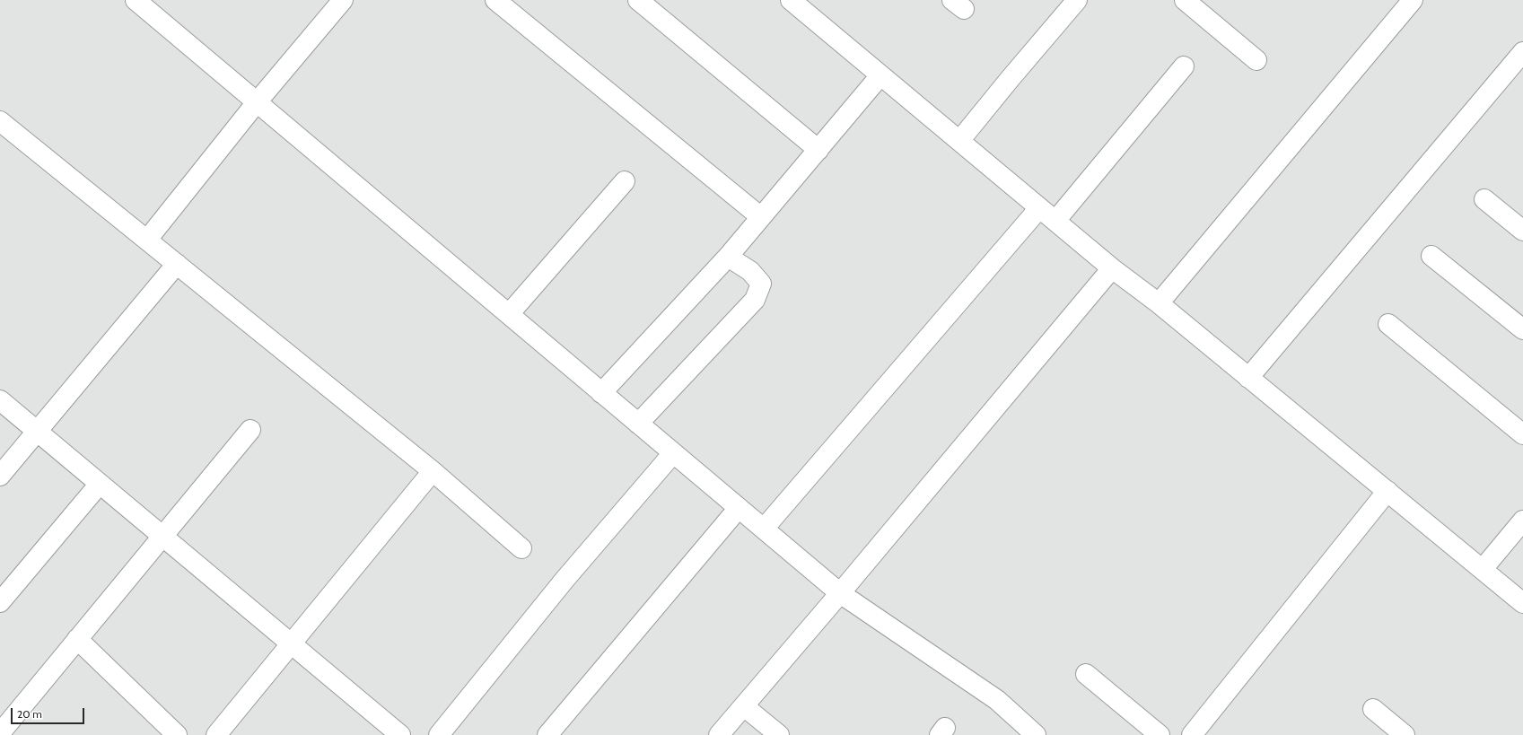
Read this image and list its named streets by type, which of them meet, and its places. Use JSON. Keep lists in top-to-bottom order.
{
  "scale_bar": "20 m"
}
